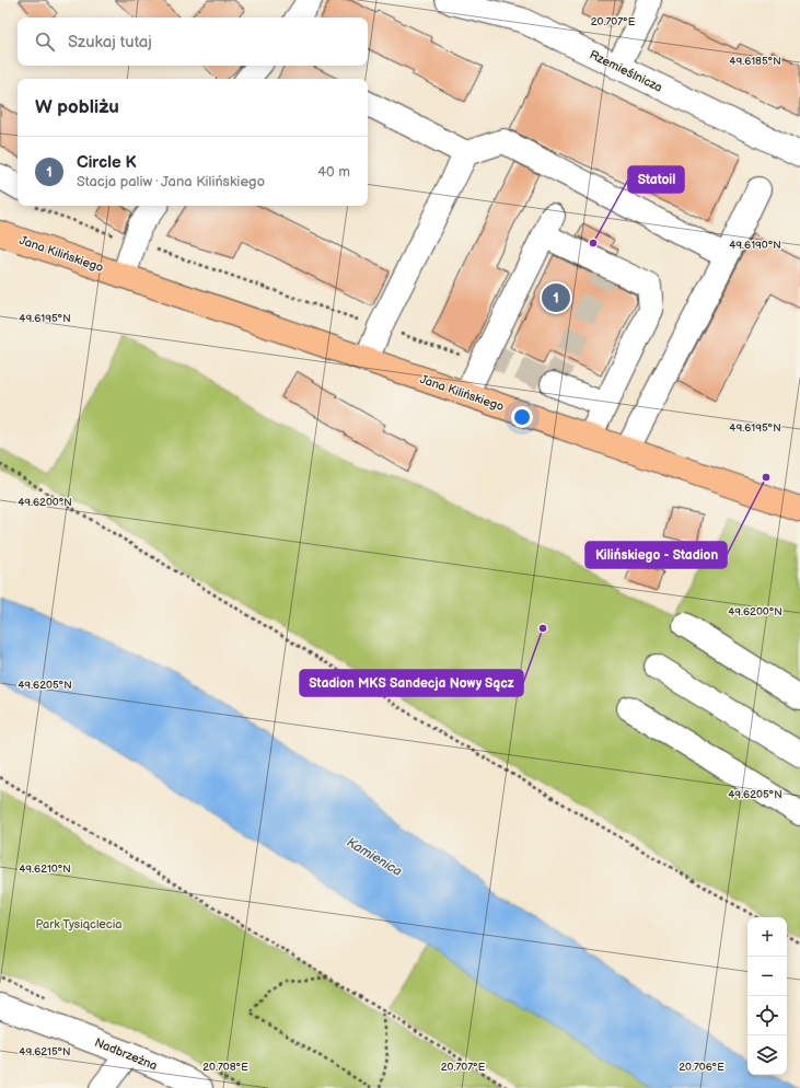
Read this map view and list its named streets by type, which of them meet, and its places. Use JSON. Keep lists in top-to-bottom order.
{
  "streets": {
    "main road": ["Jana Kilińskiego"],
    "street": ["Rzemieślnicza", "Nadbrzeżna"]
  },
  "water": ["Kamienica"],
  "parks": ["Park Tysiąclecia"],
  "places": ["Statoil", "Kilińskiego - Stadion", "Stadion MKS Sandecja Nowy Sącz"],
  "page": {
    "search": "Szukaj tutaj",
    "heading": "W pobliżu",
    "list": [
      {
        "mark": "1",
        "name": "Circle K",
        "note": "Stacja paliw · Jana Kilińskiego",
        "value": "40 m"
      }
    ],
    "pins": "1",
    "map_buttons": ["+", "−"]
  },
  "coordinates": [
    "20.707°E",
    "49.6185°N",
    "49.6190°N",
    "49.6195°N",
    "49.6200°N",
    "49.6205°N",
    "49.6210°N",
    "49.6215°N",
    "20.708°E",
    "20.706°E"
  ]
}
